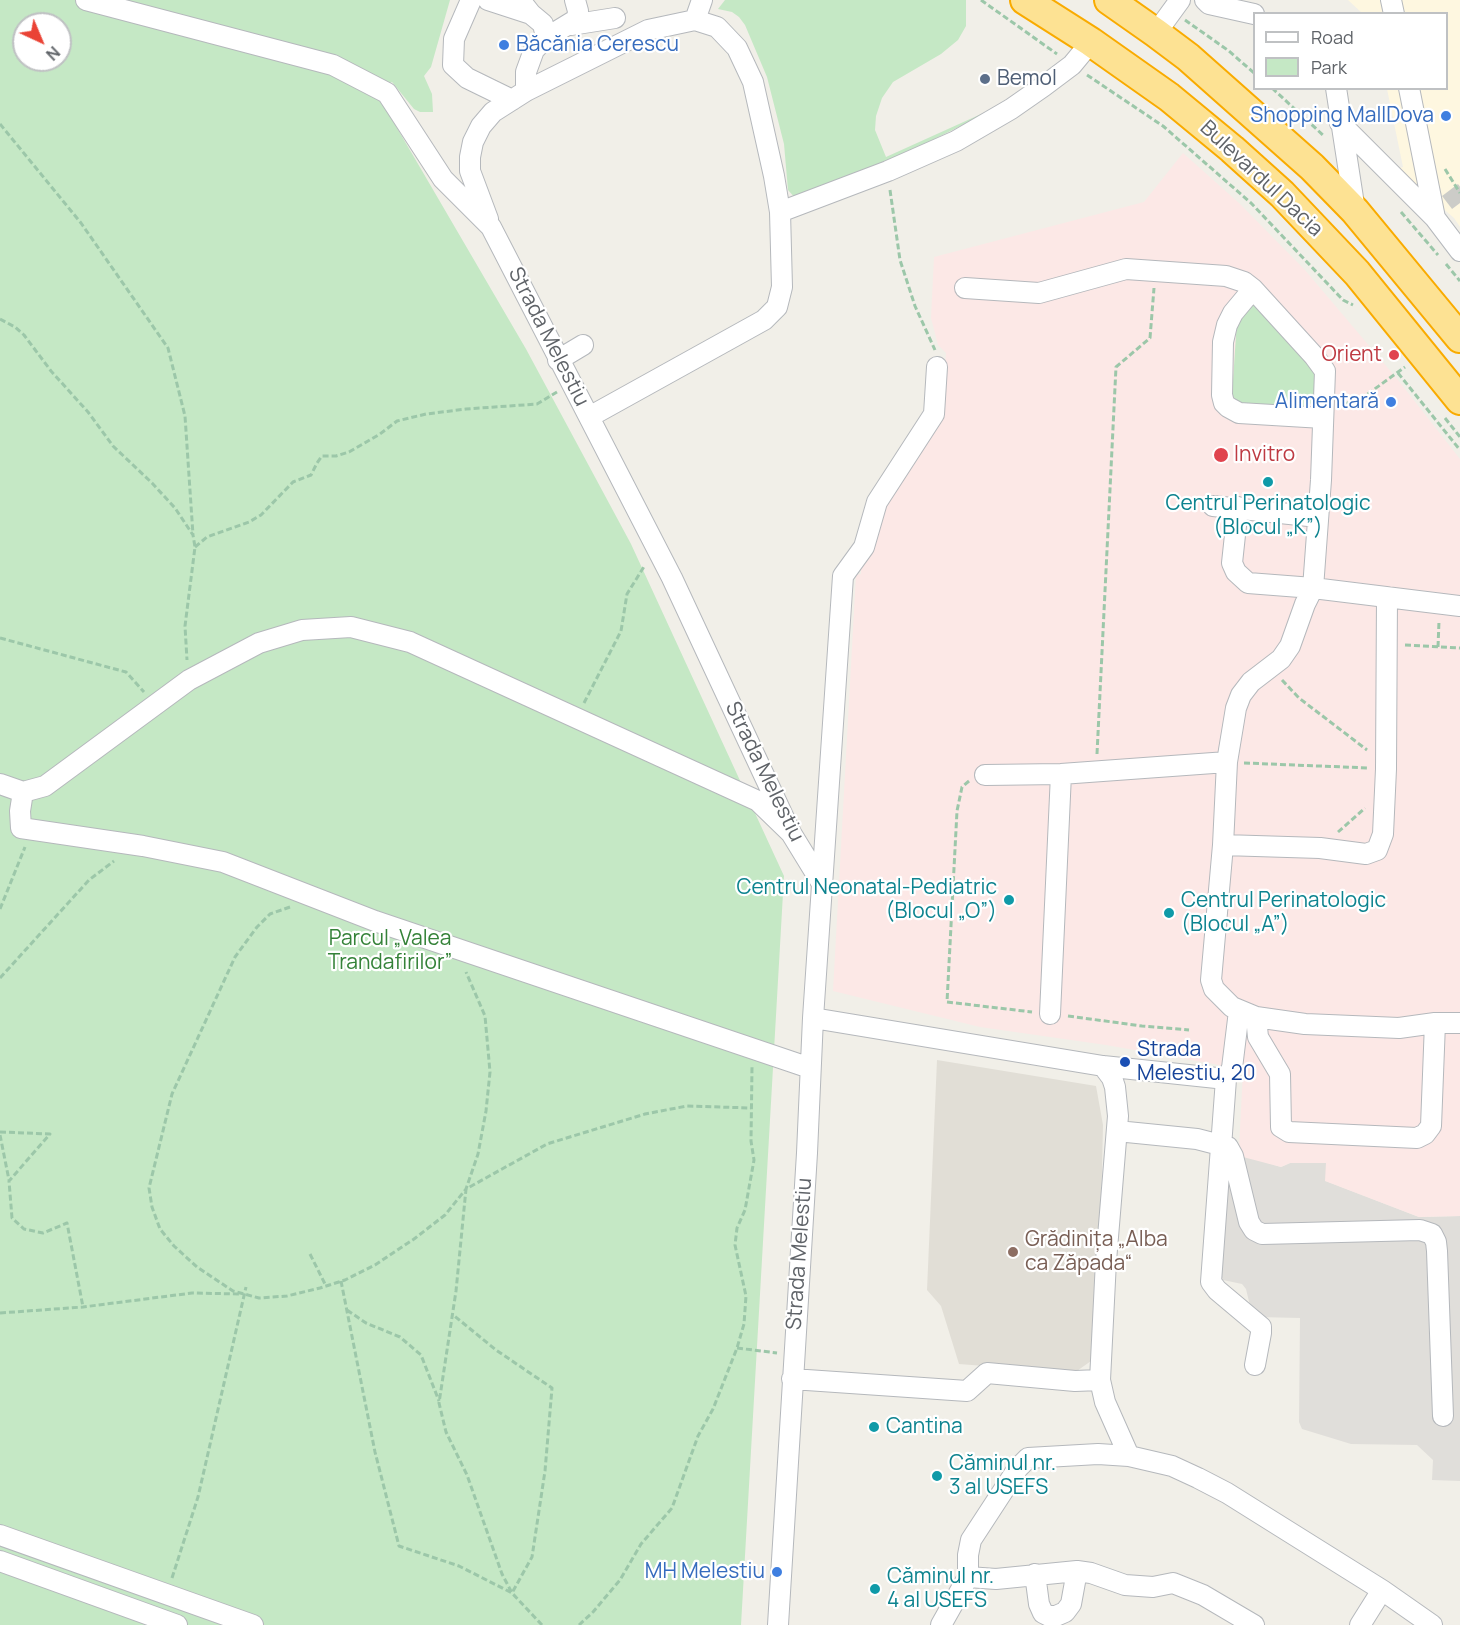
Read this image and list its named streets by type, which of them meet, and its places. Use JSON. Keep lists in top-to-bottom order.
{
  "streets": {
    "highway": ["Bulevardul Dacia"],
    "street": ["Strada Melestiu"]
  },
  "parks": ["Parcul „Valea Trandafirilor”"],
  "places": [
    "Băcănia Cerescu",
    "Bemol",
    "Shopping MallDova",
    "Orient",
    "Alimentară",
    "Invitro",
    "Centrul Perinatologic (Blocul „K”)",
    "Centrul Neonatal-Pediatric (Blocul „O”)",
    "Centrul Perinatologic (Blocul „A”)",
    "Strada Melestiu, 20",
    "Grădinița „Alba ca Zăpada“",
    "Cantina",
    "Căminul nr. 3 al USEFS",
    "MH Melestiu",
    "Căminul nr. 4 al USEFS"
  ],
  "legend": ["Road", "Park"],
  "north": "bottom right"
}
